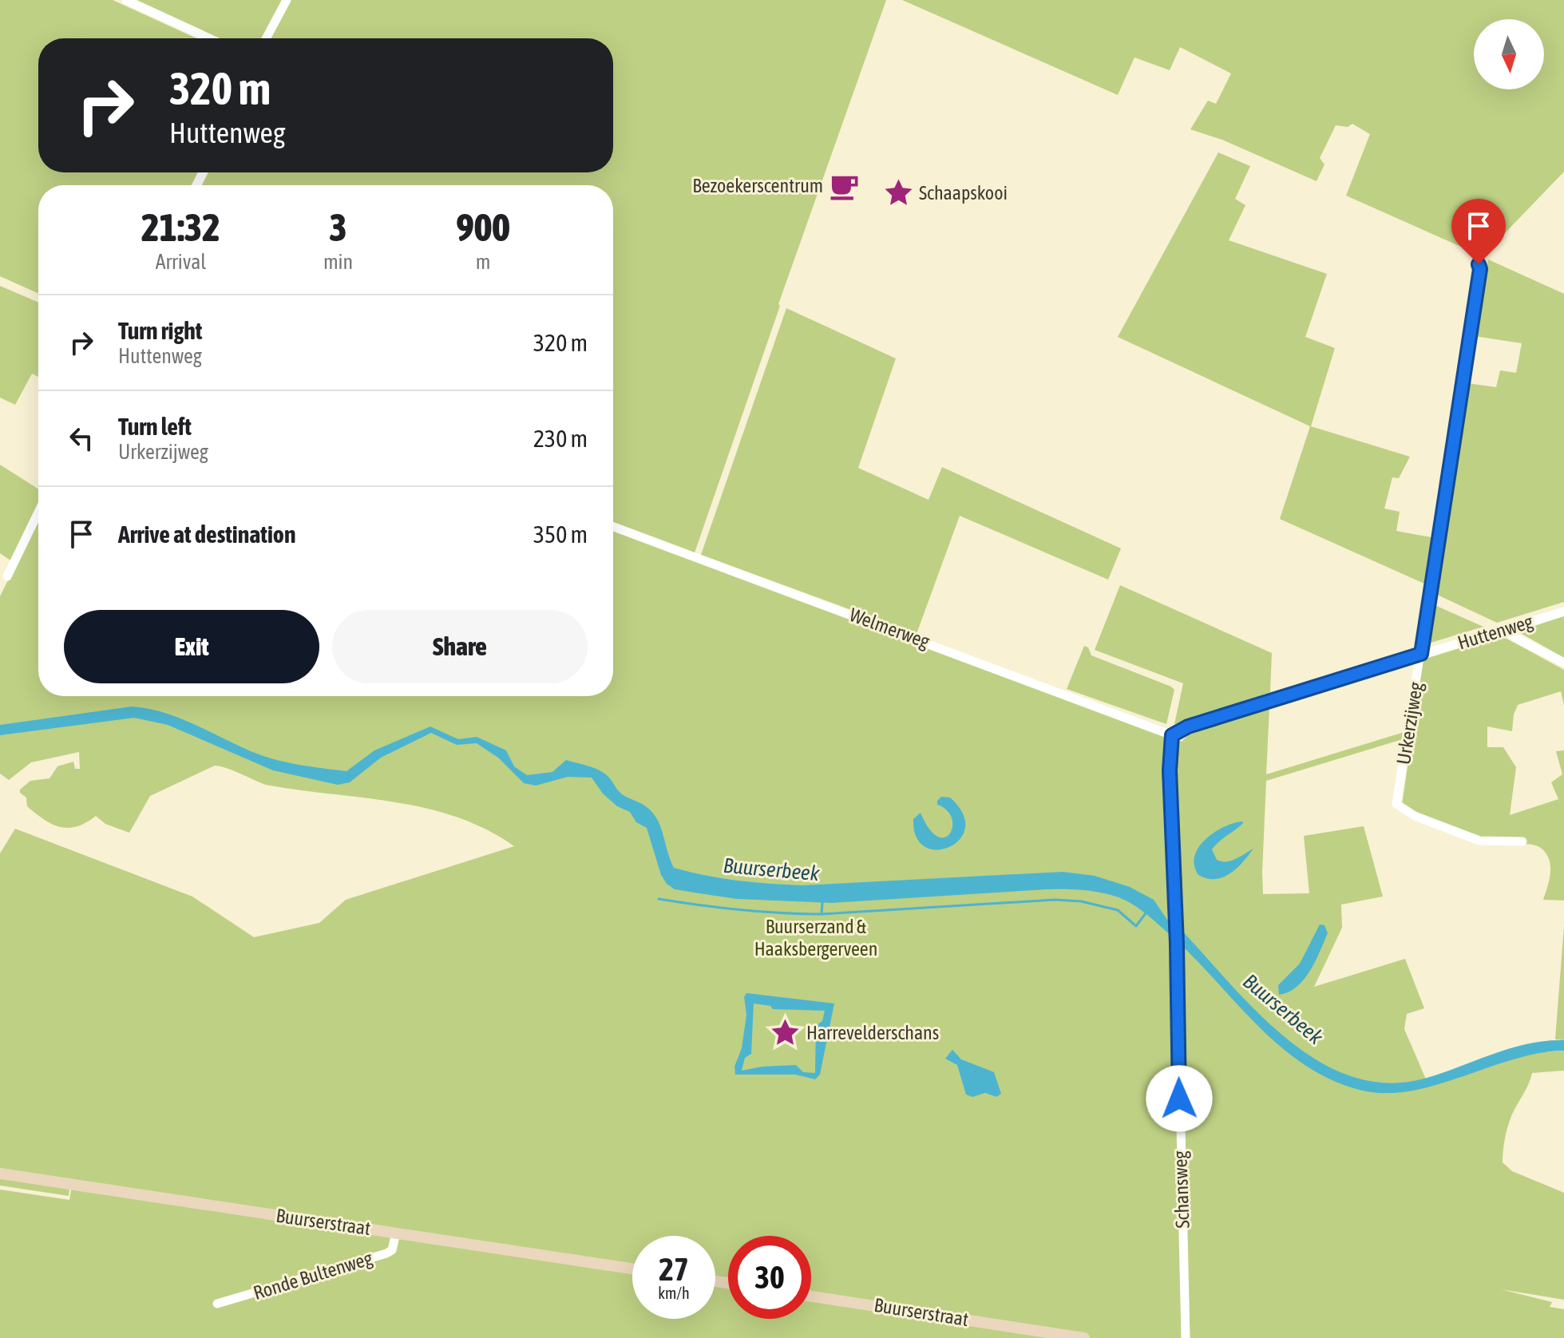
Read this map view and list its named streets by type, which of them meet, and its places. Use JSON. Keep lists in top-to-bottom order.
{
  "streets": {
    "main road": ["Buurserstraat"],
    "street": [
      "Welmerweg",
      "Huttenweg",
      "Urkerzijweg",
      "Schansweg",
      "Ronde Bultenweg"
    ]
  },
  "crossings": [
    ["Welmerweg", "Huttenweg"],
    ["Welmerweg", "Schansweg"],
    ["Huttenweg", "Urkerzijweg"],
    ["Huttenweg", "Schansweg"],
    ["Buurserstraat", "Ronde Bultenweg"]
  ],
  "water": ["Buurserbeek"],
  "parks": ["Buurserzand & Haaksbergerveen"],
  "places": {
    "cafe": ["Bezoekerscentrum"],
    "place": ["Schaapskooi", "Harrevelderschans"]
  },
  "north": "bottom",
  "page": {
    "turn": ["320 m", "Huttenweg"],
    "eta": [
      "21:32",
      "Arrival",
      "3",
      "min",
      "900",
      "m"
    ],
    "list": [
      {
        "name": "Turn right",
        "note": "Huttenweg",
        "value": "320 m"
      },
      {
        "name": "Turn left",
        "note": "Urkerzijweg",
        "value": "230 m"
      },
      {
        "name": "Arrive at destination",
        "value": "350 m"
      }
    ],
    "buttons": ["Exit", "Share"],
    "speed": "27 km/h",
    "limit": "30"
  }
}
